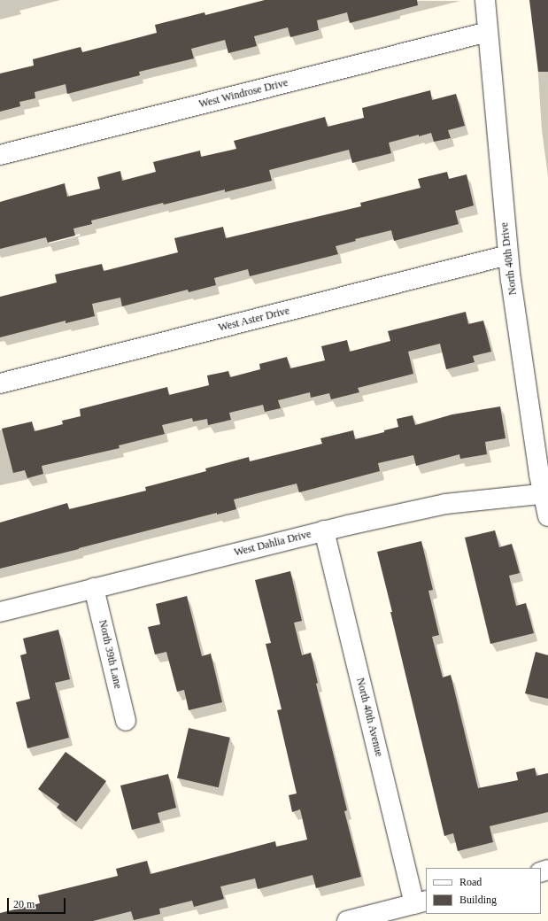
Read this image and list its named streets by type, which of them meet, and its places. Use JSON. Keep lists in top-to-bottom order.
{
  "streets": {
    "street": [
      "West Windrose Drive",
      "North 40th Drive",
      "West Aster Drive",
      "West Dahlia Drive",
      "North 39th Lane",
      "North 40th Avenue"
    ]
  },
  "crossings": [
    ["West Windrose Drive", "North 40th Drive"],
    ["North 40th Drive", "West Aster Drive"],
    ["North 40th Drive", "West Dahlia Drive"],
    ["West Dahlia Drive", "North 39th Lane"],
    ["West Dahlia Drive", "North 40th Avenue"]
  ],
  "legend": ["Road", "Building"],
  "scale_bar": "20 m"
}
